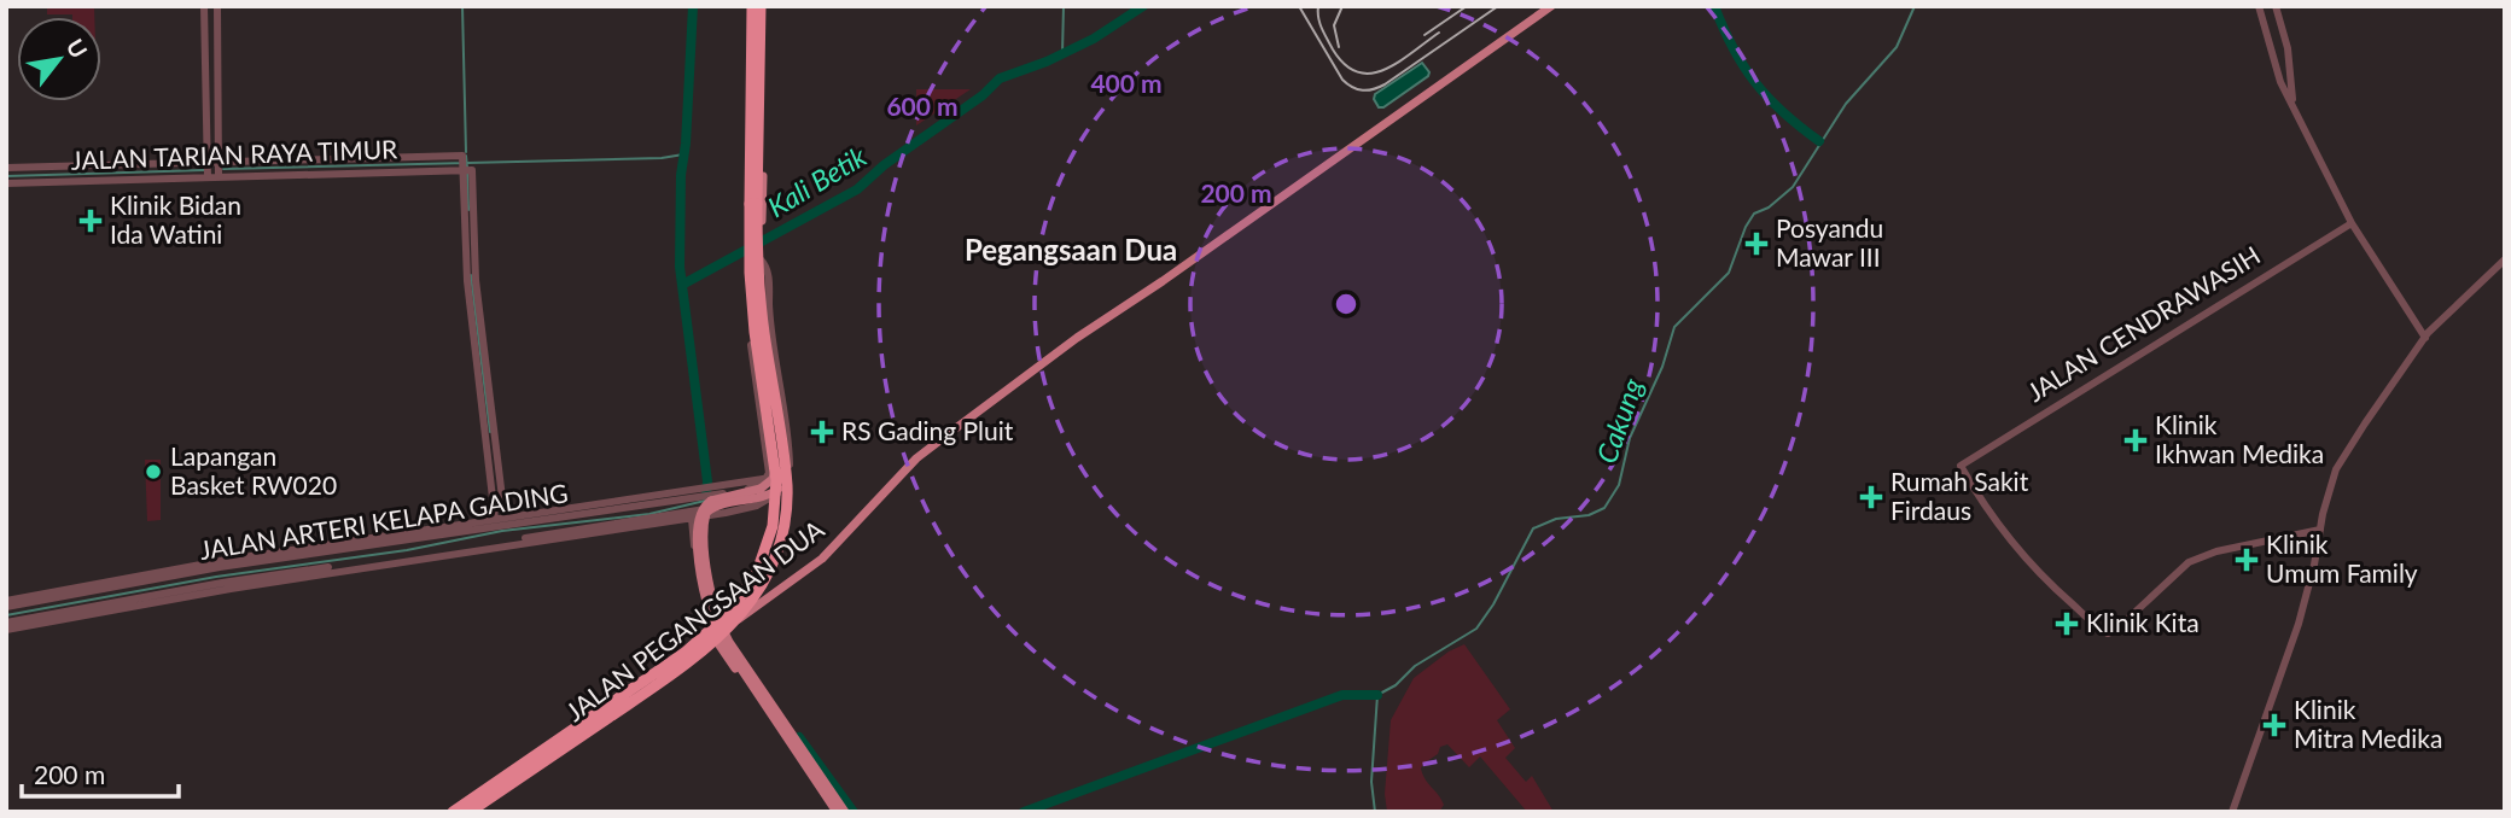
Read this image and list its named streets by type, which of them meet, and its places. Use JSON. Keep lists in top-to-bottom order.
{
  "streets": {
    "main road": ["JALAN PEGANGSAAN DUA"],
    "street": ["JALAN TARIAN RAYA TIMUR", "JALAN CENDRAWASIH", "JALAN ARTERI KELAPA GADING"]
  },
  "districts": ["Pegangsaan Dua"],
  "water": ["Kali Betik", "Cakung"],
  "places": {
    "health": [
      "Klinik Bidan Ida Watini",
      "Posyandu Mawar III",
      "RS Gading Pluit",
      "Klinik Ikhwan Medika",
      "Rumah Sakit Firdaus",
      "Klinik Umum Family",
      "Klinik Kita",
      "Klinik Mitra Medika"
    ],
    "other": ["Lapangan Basket RW020"]
  },
  "scale_bar": "200 m",
  "north": "top right",
  "rings": ["400 m", "600 m", "200 m"]
}
